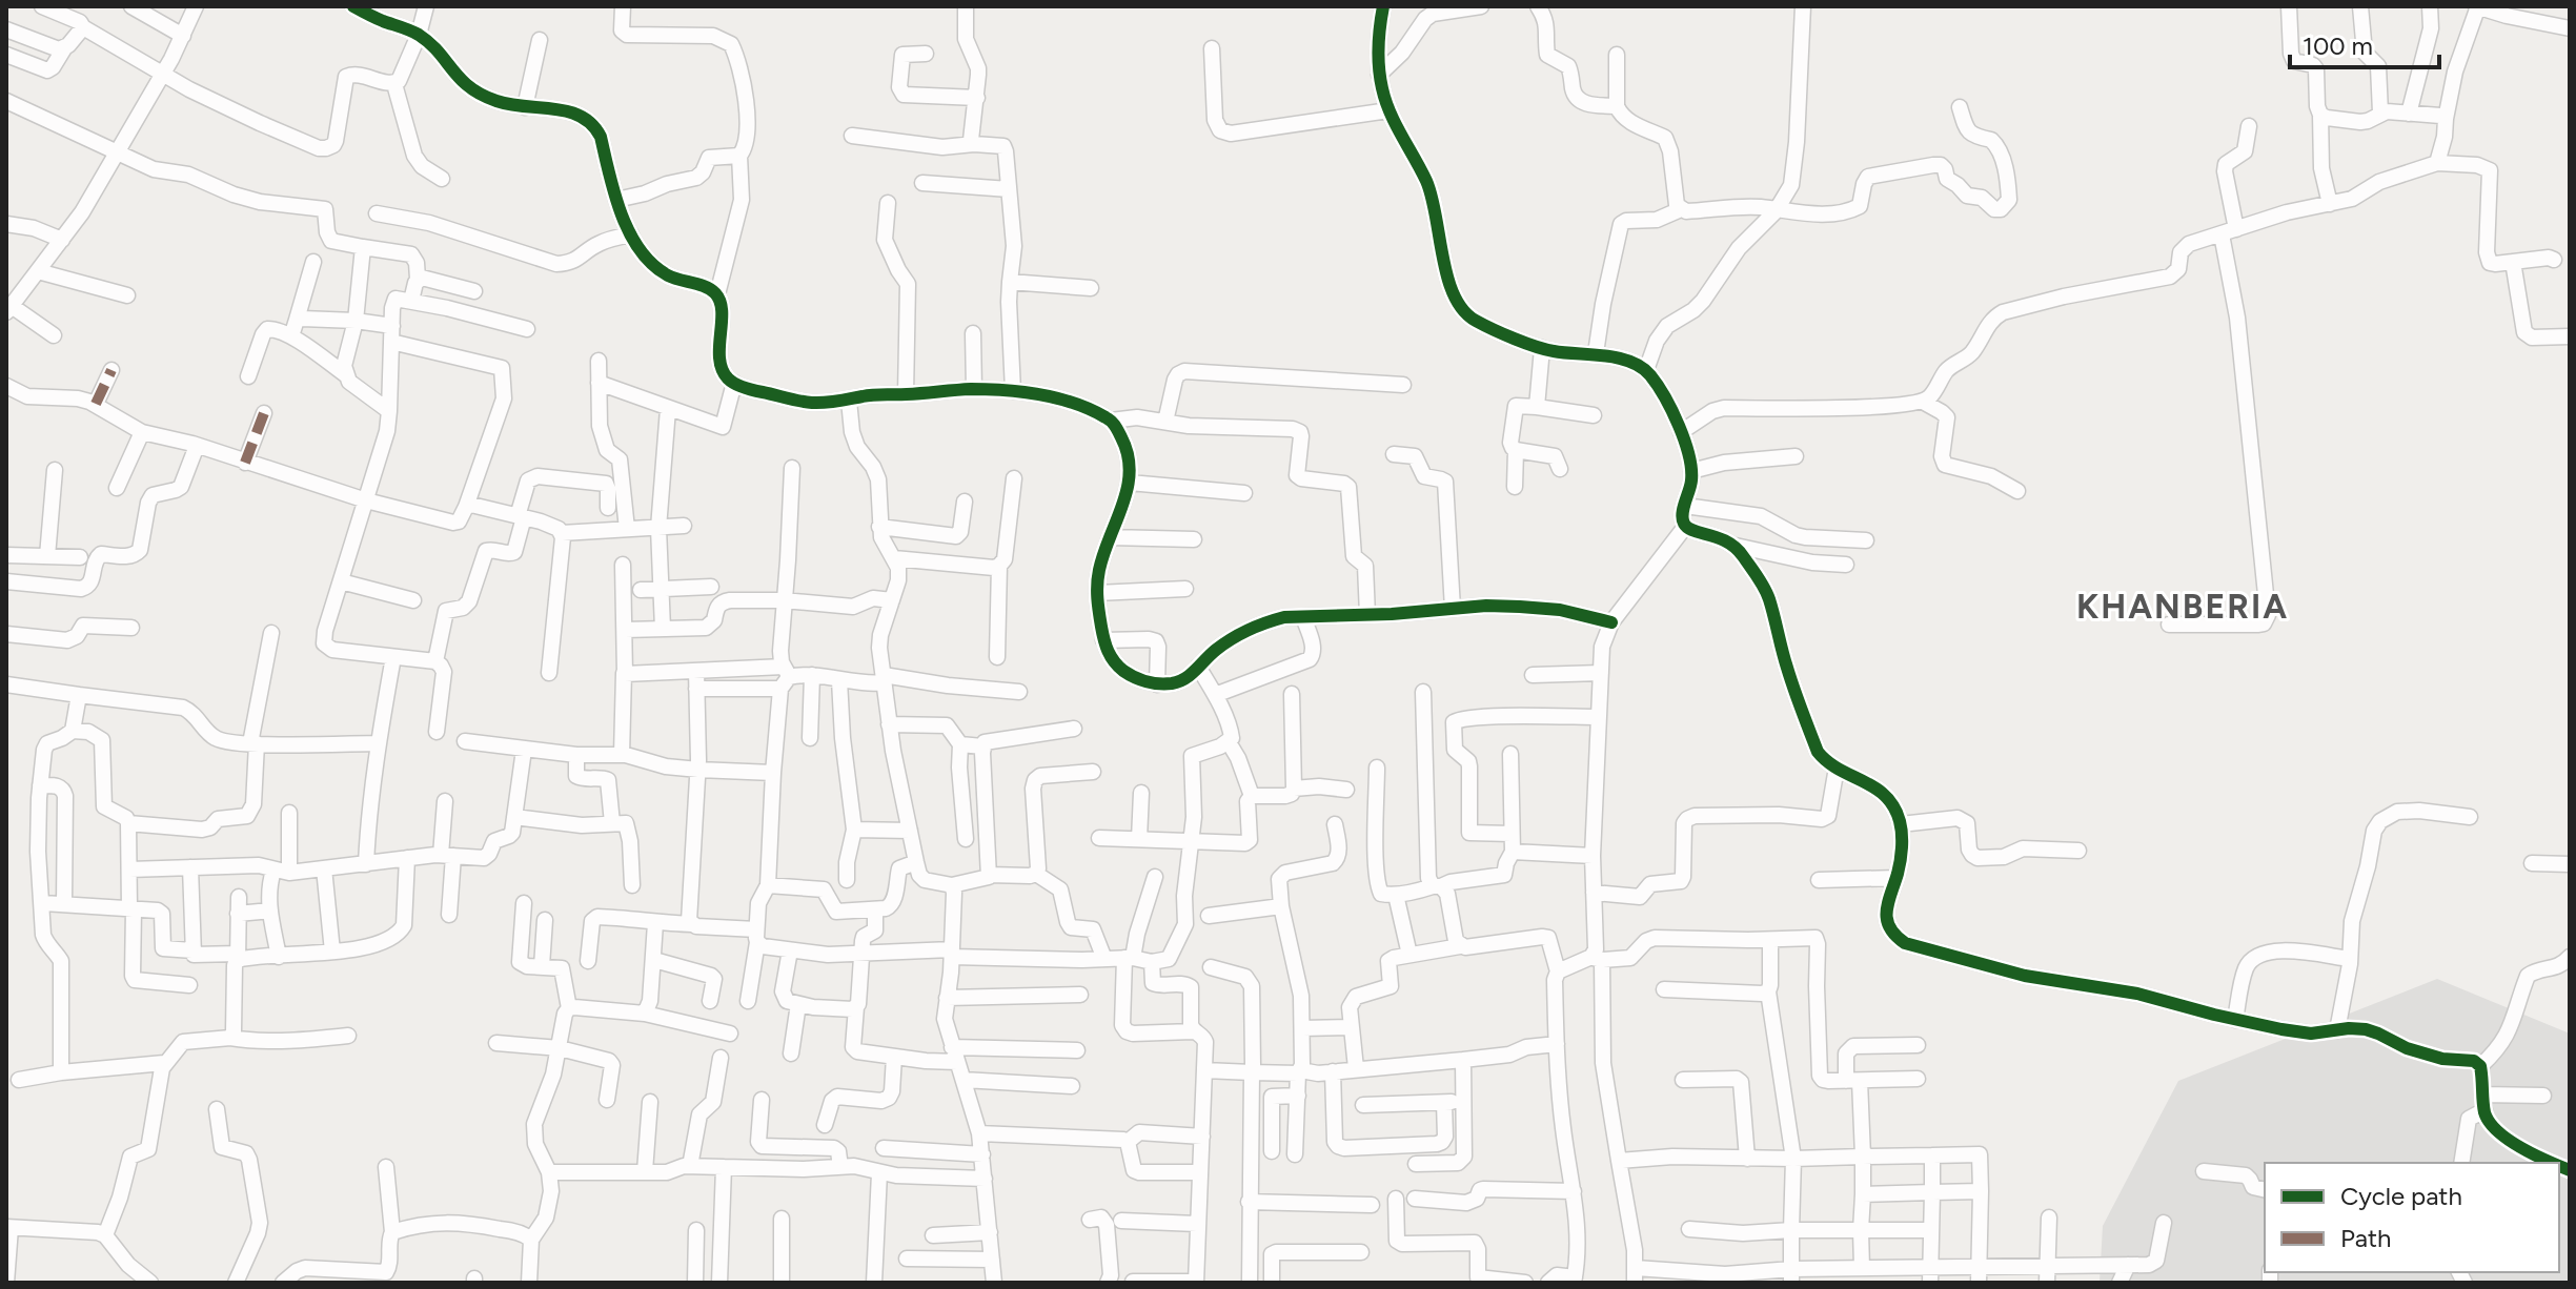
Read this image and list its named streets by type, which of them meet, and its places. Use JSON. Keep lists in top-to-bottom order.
{
  "districts": ["KHANBERIA"],
  "legend": ["Cycle path", "Path"],
  "scale_bar": "100 m"
}
